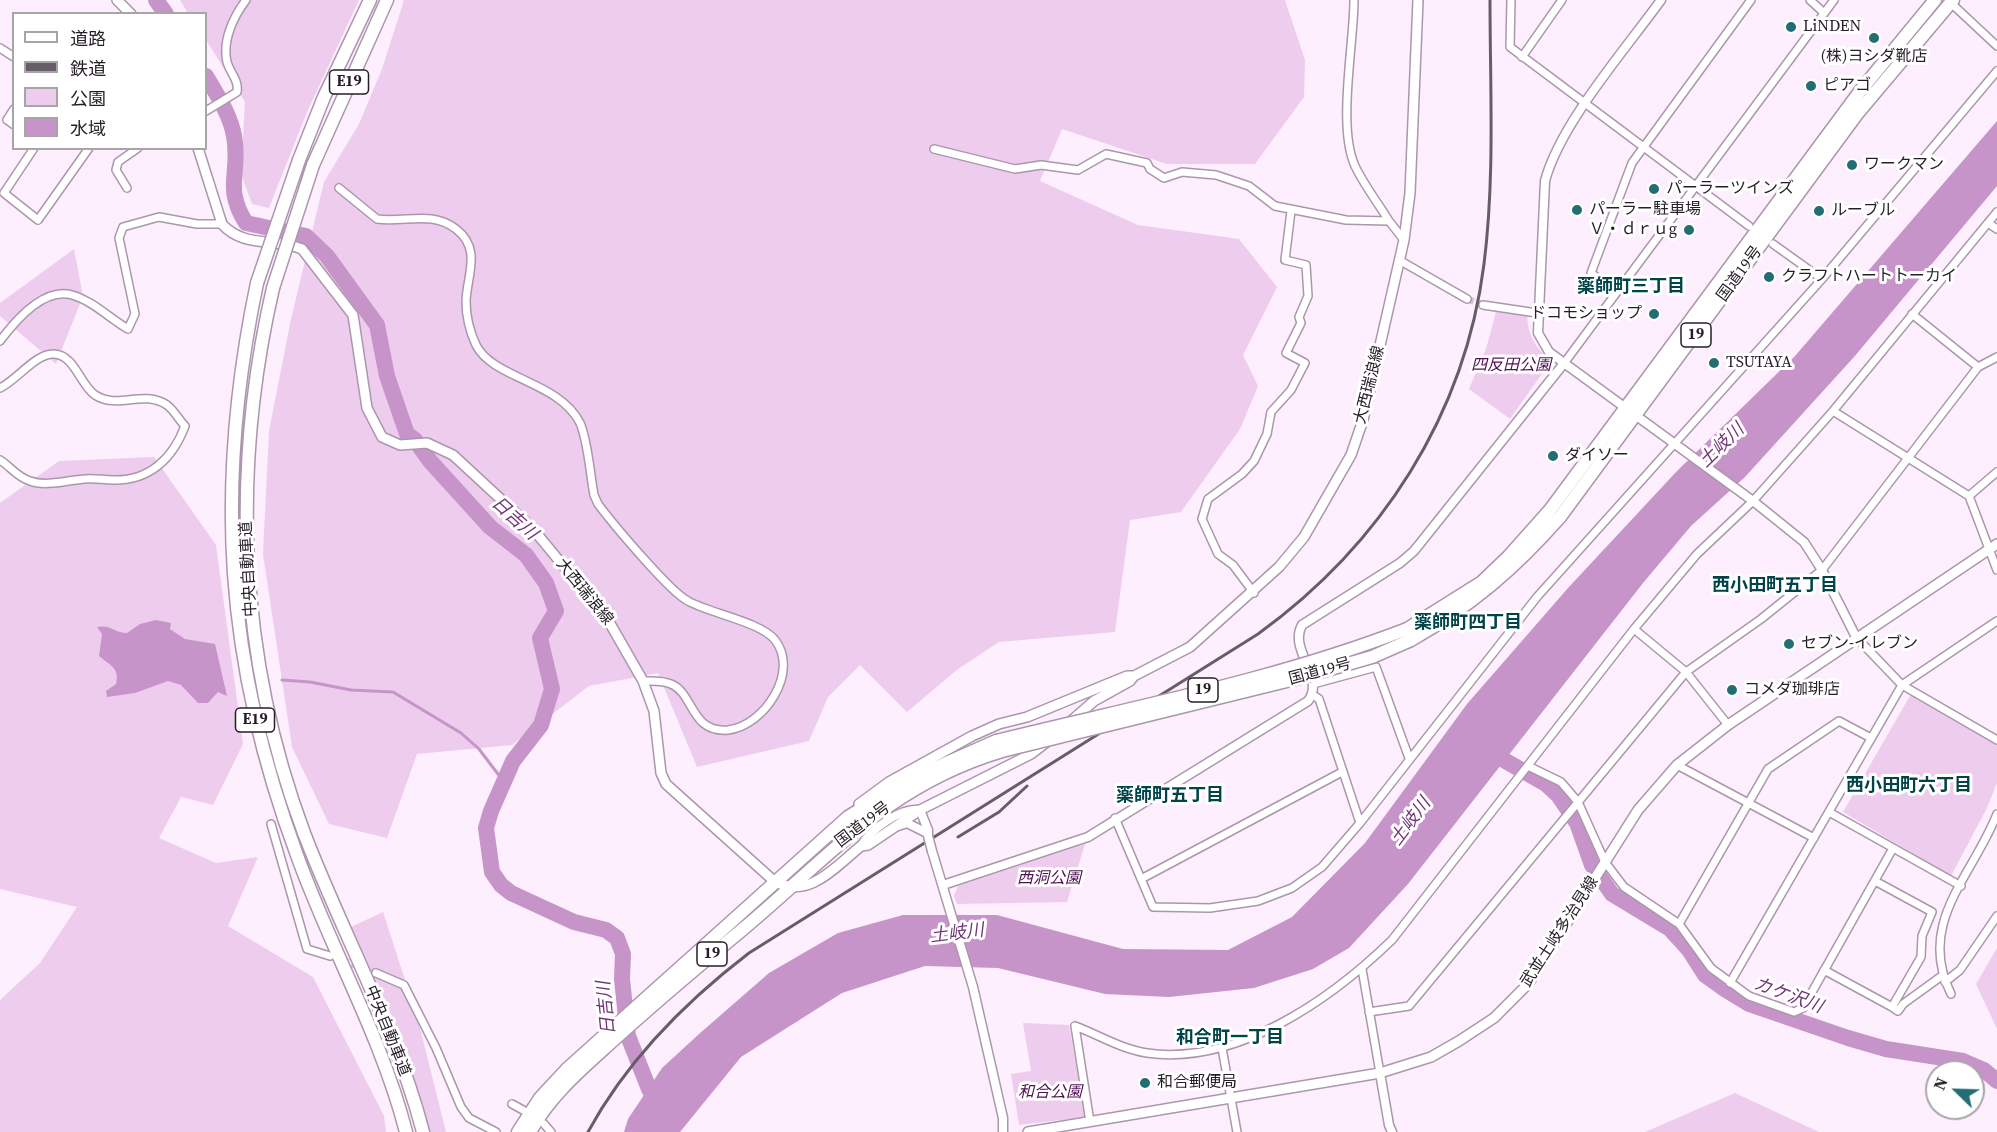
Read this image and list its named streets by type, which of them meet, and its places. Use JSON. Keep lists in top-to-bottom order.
{
  "streets": {
    "highway": [
      "E19",
      "国道19号",
      "19",
      "中央自動車道"
    ],
    "main road": ["大西瑞浪線", "武並土岐多治見線"]
  },
  "crossings": [
    ["国道19号", "大西瑞浪線"]
  ],
  "districts": [
    "薬師町三丁目",
    "西小田町五丁目",
    "薬師町四丁目",
    "西小田町六丁目",
    "薬師町五丁目",
    "和合町一丁目"
  ],
  "water": ["土岐川", "日吉川", "カケ沢川"],
  "parks": ["四反田公園", "西洞公園", "和合公園"],
  "places": [
    "LiNDEN",
    "(株)ヨシダ靴店",
    "ピアゴ",
    "ワークマン",
    "パーラーツインズ",
    "パーラー駐車場",
    "ルーブル",
    "Ｖ・ｄｒｕg",
    "クラフトハートトーカイ",
    "ドコモショップ",
    "TSUTAYA",
    "ダイソー",
    "セブン-イレブン",
    "コメダ珈琲店",
    "和合郵便局"
  ],
  "legend": [
    "道路",
    "鉄道",
    "公園",
    "水域"
  ],
  "north": "top left"
}
